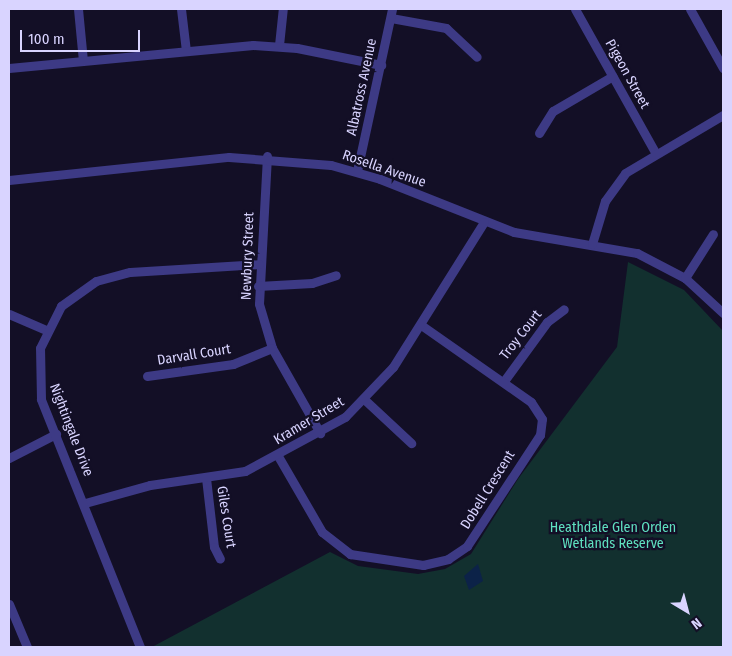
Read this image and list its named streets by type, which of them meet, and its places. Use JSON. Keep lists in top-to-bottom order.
{
  "streets": {
    "street": [
      "Pigeon Street",
      "Albatross Avenue",
      "Rosella Avenue",
      "Newbury Street",
      "Troy Court",
      "Darvall Court",
      "Kramer Street",
      "Nightingale Drive",
      "Dobell Crescent",
      "Giles Court"
    ]
  },
  "crossings": [
    ["Albatross Avenue", "Rosella Avenue"],
    ["Rosella Avenue", "Newbury Street"],
    ["Rosella Avenue", "Kramer Street"],
    ["Newbury Street", "Darvall Court"],
    ["Newbury Street", "Kramer Street"],
    ["Newbury Street", "Nightingale Drive"],
    ["Troy Court", "Dobell Crescent"],
    ["Kramer Street", "Nightingale Drive"],
    ["Kramer Street", "Dobell Crescent"],
    ["Kramer Street", "Giles Court"]
  ],
  "parks": ["Heathdale Glen Orden Wetlands Reserve"],
  "scale_bar": "100 m",
  "north": "bottom right"
}
